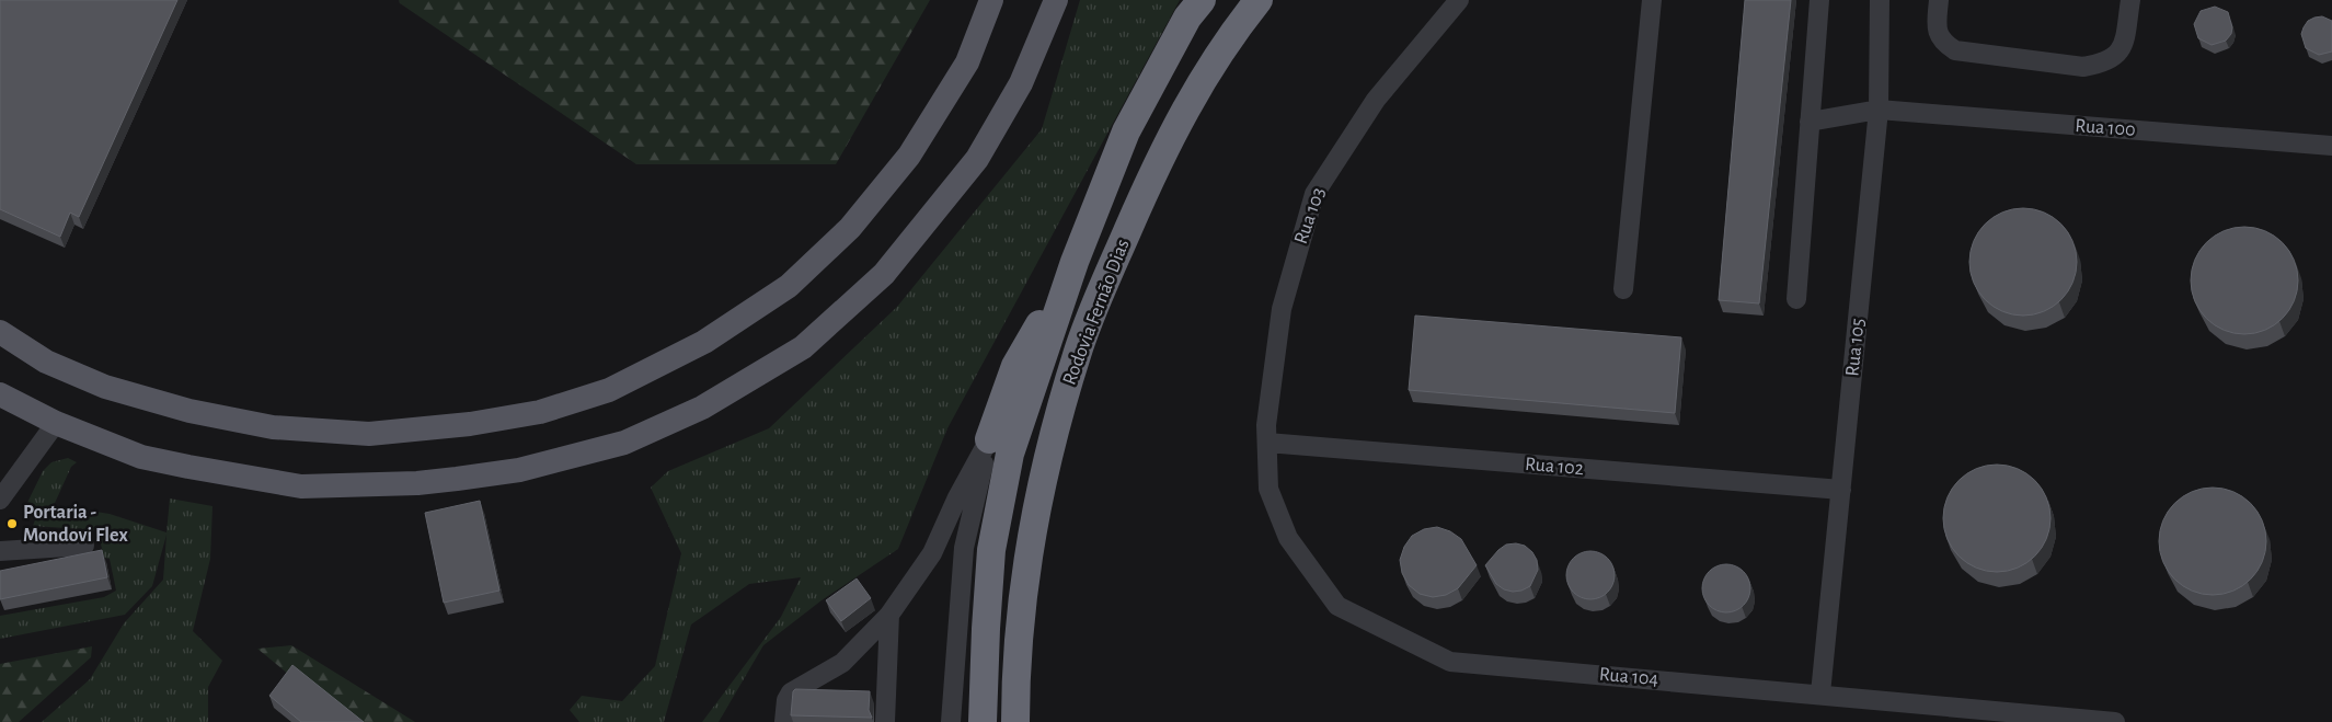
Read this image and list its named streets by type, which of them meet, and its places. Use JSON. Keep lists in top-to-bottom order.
{
  "streets": {
    "highway": ["Rodovia Fernão Dias"],
    "street": [
      "Rua 100",
      "Rua 103",
      "Rua 105",
      "Rua 102",
      "Rua 104"
    ]
  },
  "crossings": [
    ["Rua 100", "Rua 105"],
    ["Rua 103", "Rua 102"],
    ["Rua 103", "Rua 104"],
    ["Rua 105", "Rua 102"],
    ["Rua 105", "Rua 104"],
    ["Rua 102", "Rua 104"]
  ],
  "places": ["Portaria - Mondovi Flex"]
}
